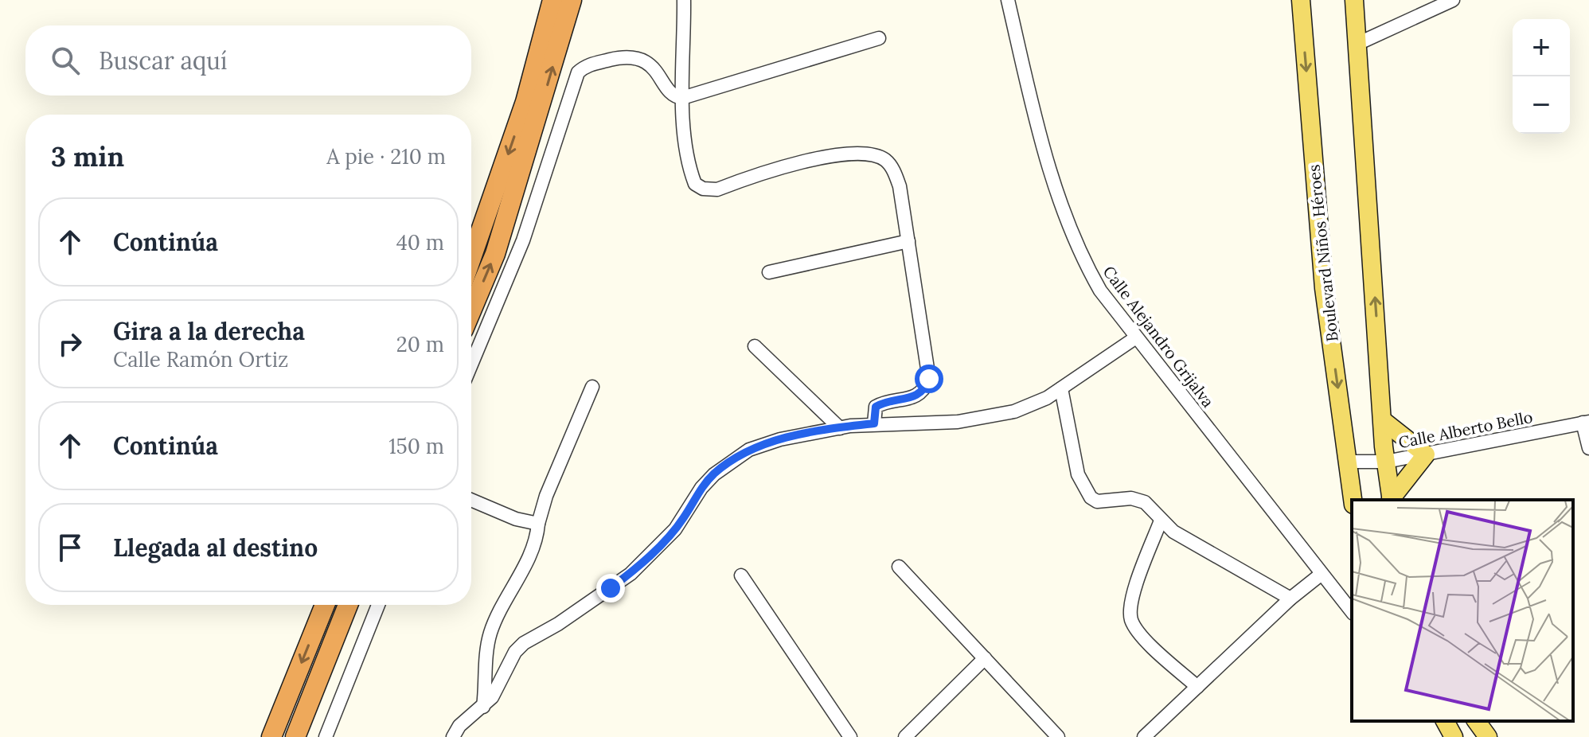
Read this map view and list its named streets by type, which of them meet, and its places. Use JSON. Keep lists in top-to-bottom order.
{
  "streets": {
    "main road": ["Boulevard Niños Héroes"],
    "street": ["Calle Alejandro Grijalva", "Calle Alberto Bello"]
  },
  "crossings": [
    ["Boulevard Niños Héroes", "Calle Alberto Bello"]
  ],
  "page": {
    "map_buttons": ["+", "−"],
    "search": "Buscar aquí",
    "heading": ["3 min", "A pie · 210 m"],
    "list": [
      ["Continúa", "40 m"],
      ["Gira a la derecha", "Calle Ramón Ortiz", "20 m"],
      ["Continúa", "150 m"],
      "Llegada al destino"
    ]
  }
}
